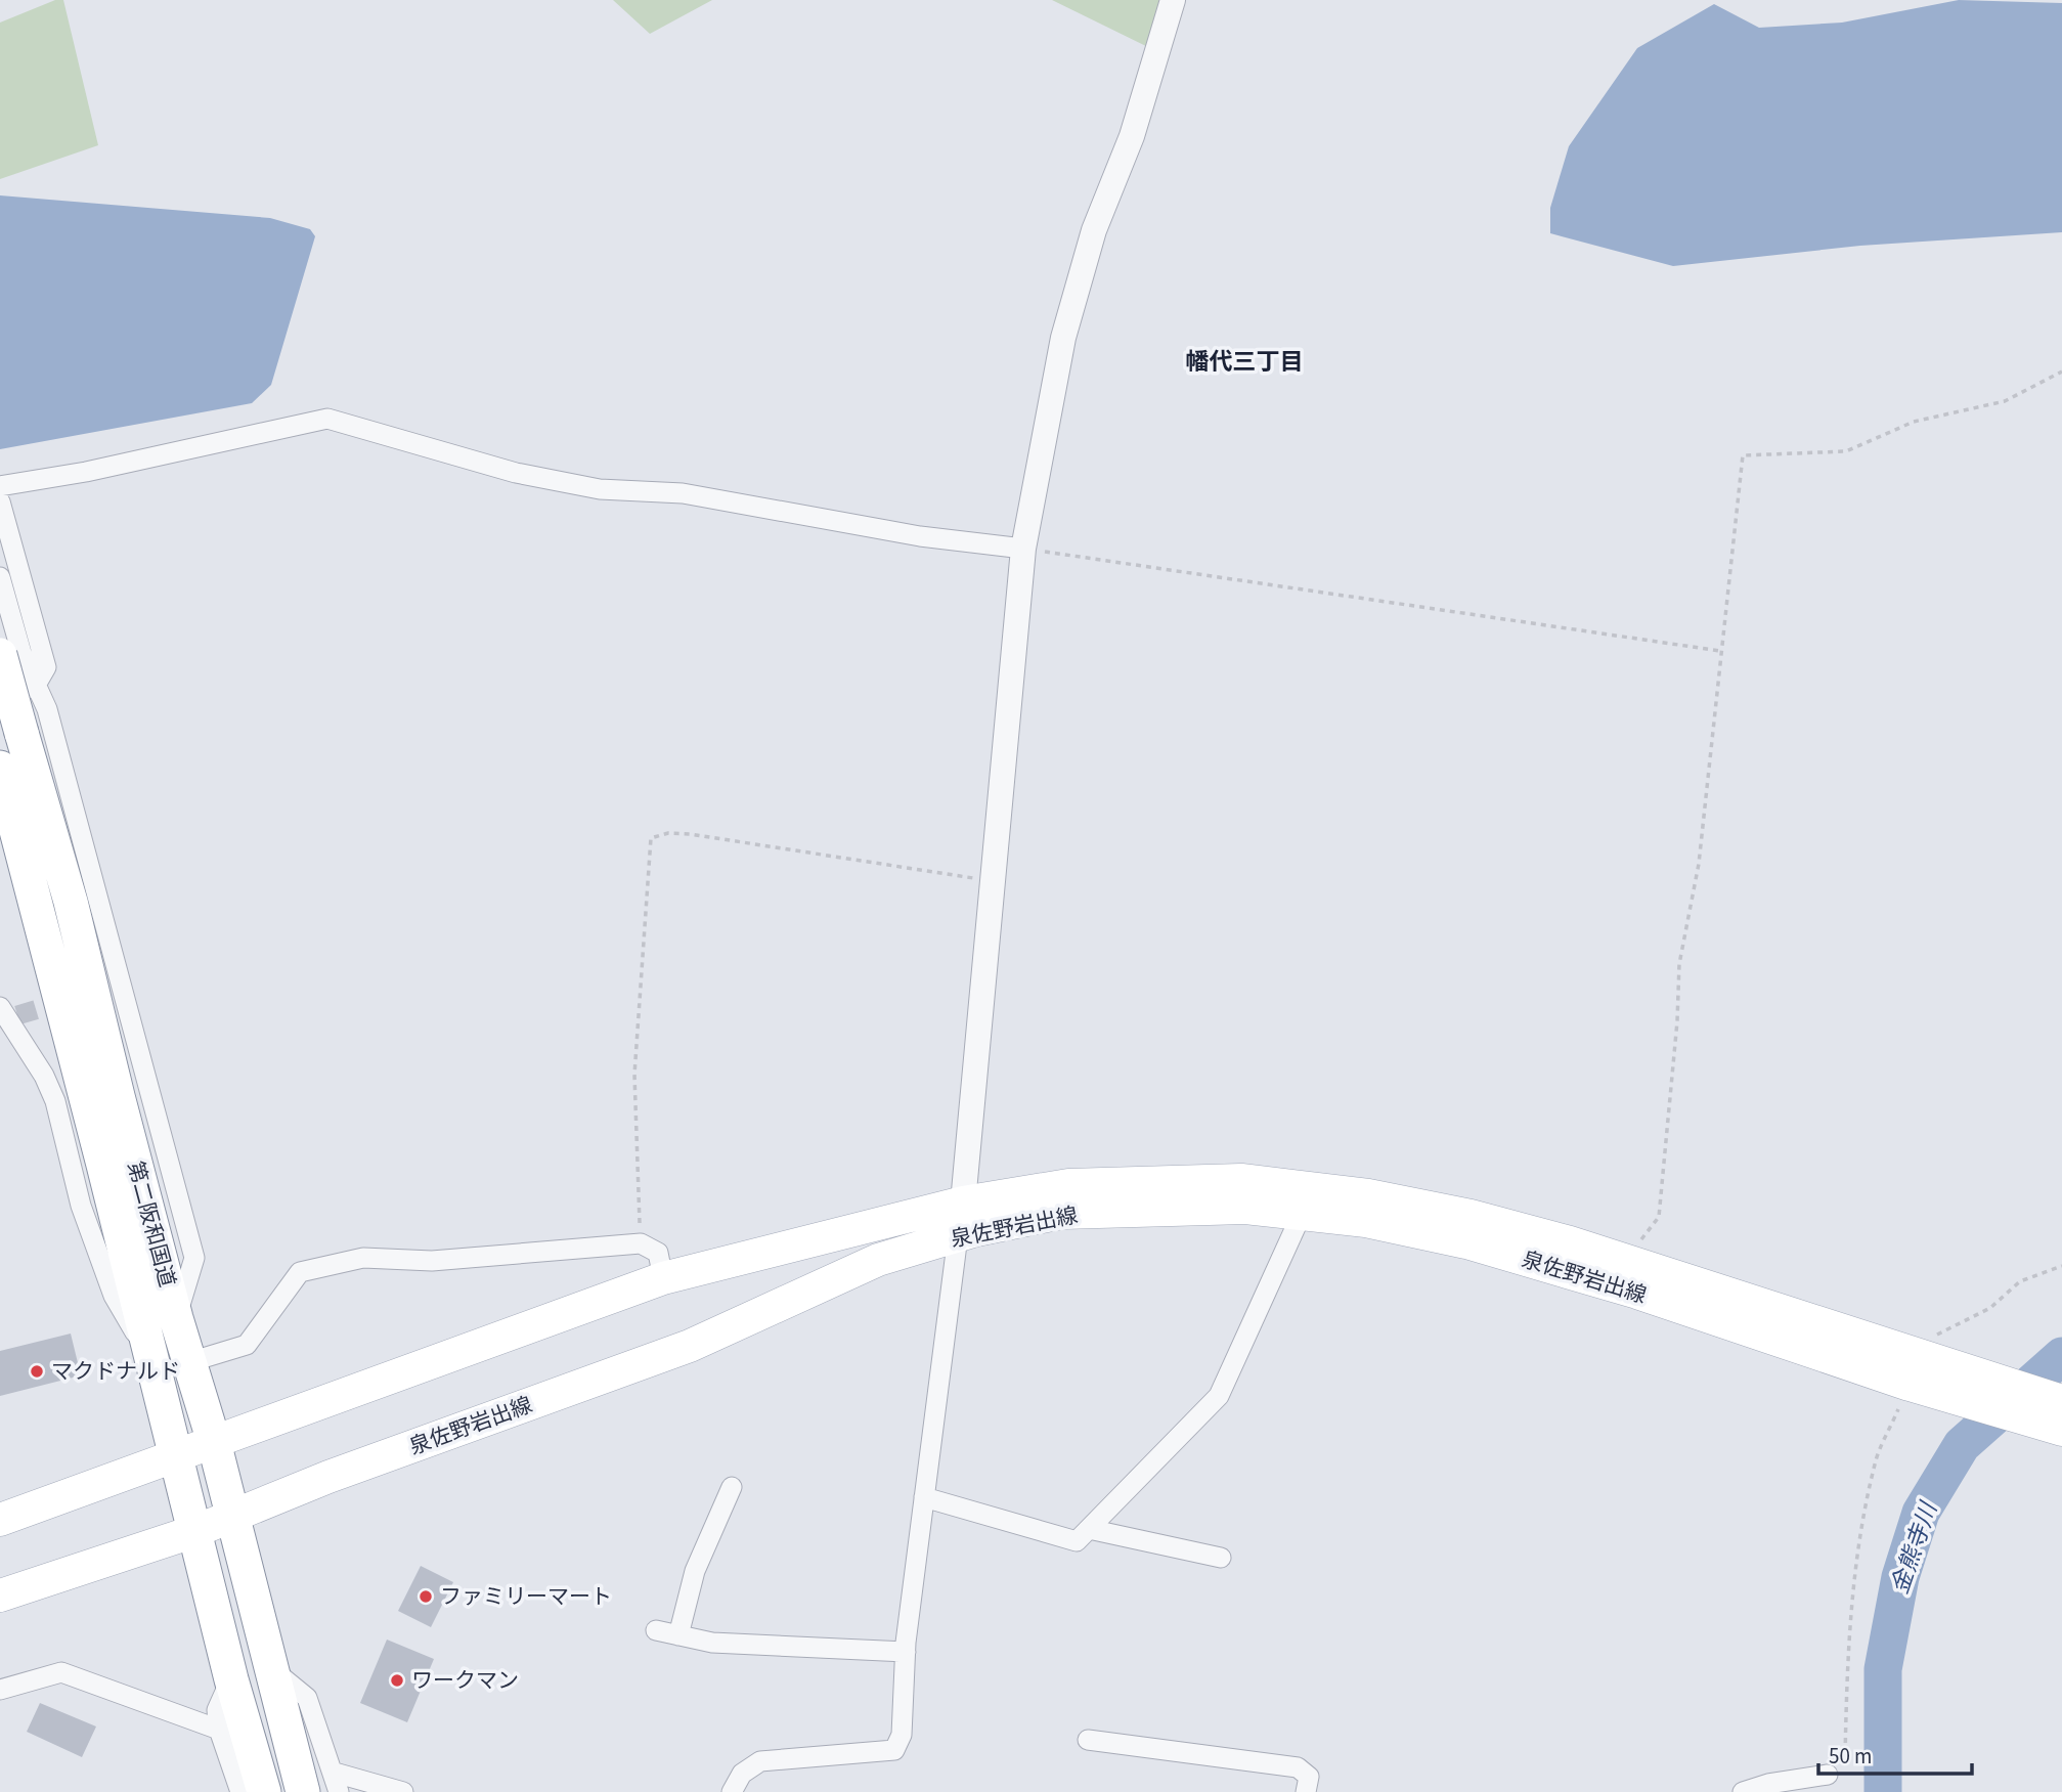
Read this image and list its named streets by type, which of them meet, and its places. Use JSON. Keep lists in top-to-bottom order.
{
  "streets": {
    "highway": ["第二阪和国道"],
    "main road": ["泉佐野岩出線"]
  },
  "crossings": [
    ["第二阪和国道", "泉佐野岩出線"]
  ],
  "districts": ["幡代三丁目"],
  "water": ["金熊寺川"],
  "places": ["マクドナルド", "ファミリーマート", "ワークマン"],
  "scale_bar": "50 m"
}
